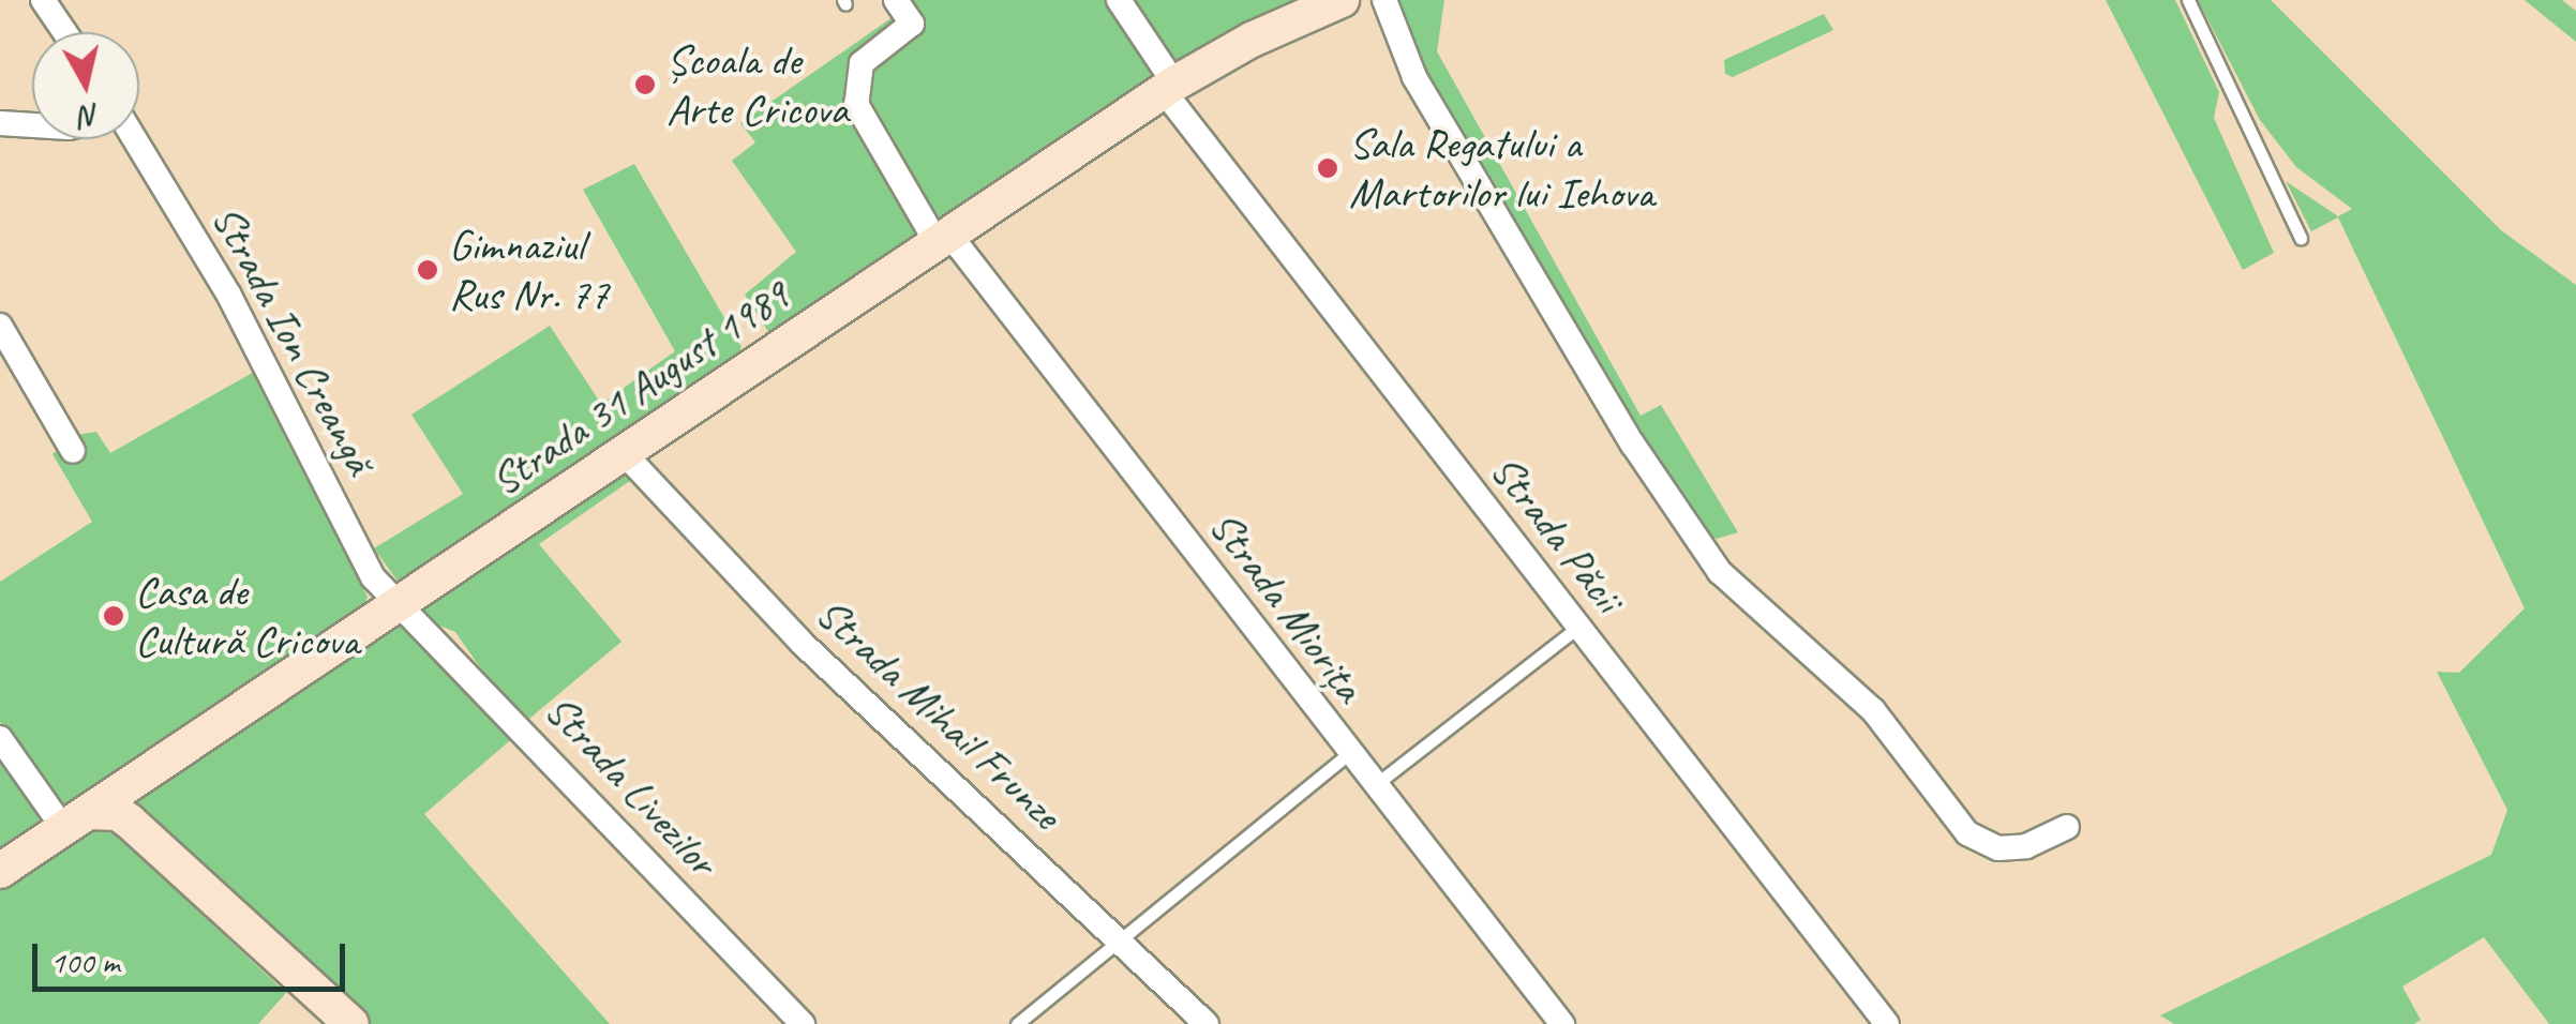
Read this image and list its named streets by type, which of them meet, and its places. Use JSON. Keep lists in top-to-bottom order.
{
  "streets": {
    "street": [
      "Strada Ion Creangă",
      "Strada 31 August 1989",
      "Strada Păcii",
      "Strada Miorița",
      "Strada Mihail Frunze",
      "Strada Livezilor"
    ]
  },
  "crossings": [
    ["Strada Ion Creangă", "Strada 31 August 1989"],
    ["Strada Ion Creangă", "Strada Livezilor"],
    ["Strada 31 August 1989", "Strada Păcii"],
    ["Strada 31 August 1989", "Strada Miorița"],
    ["Strada 31 August 1989", "Strada Mihail Frunze"],
    ["Strada 31 August 1989", "Strada Livezilor"]
  ],
  "places": [
    "Școala de Arte Cricova",
    "Sala Regatului a Martorilor lui Iehova",
    "Gimnaziul Rus Nr. 77",
    "Casa de Cultură Cricova"
  ],
  "scale_bar": "100 m",
  "north": "bottom"
}
